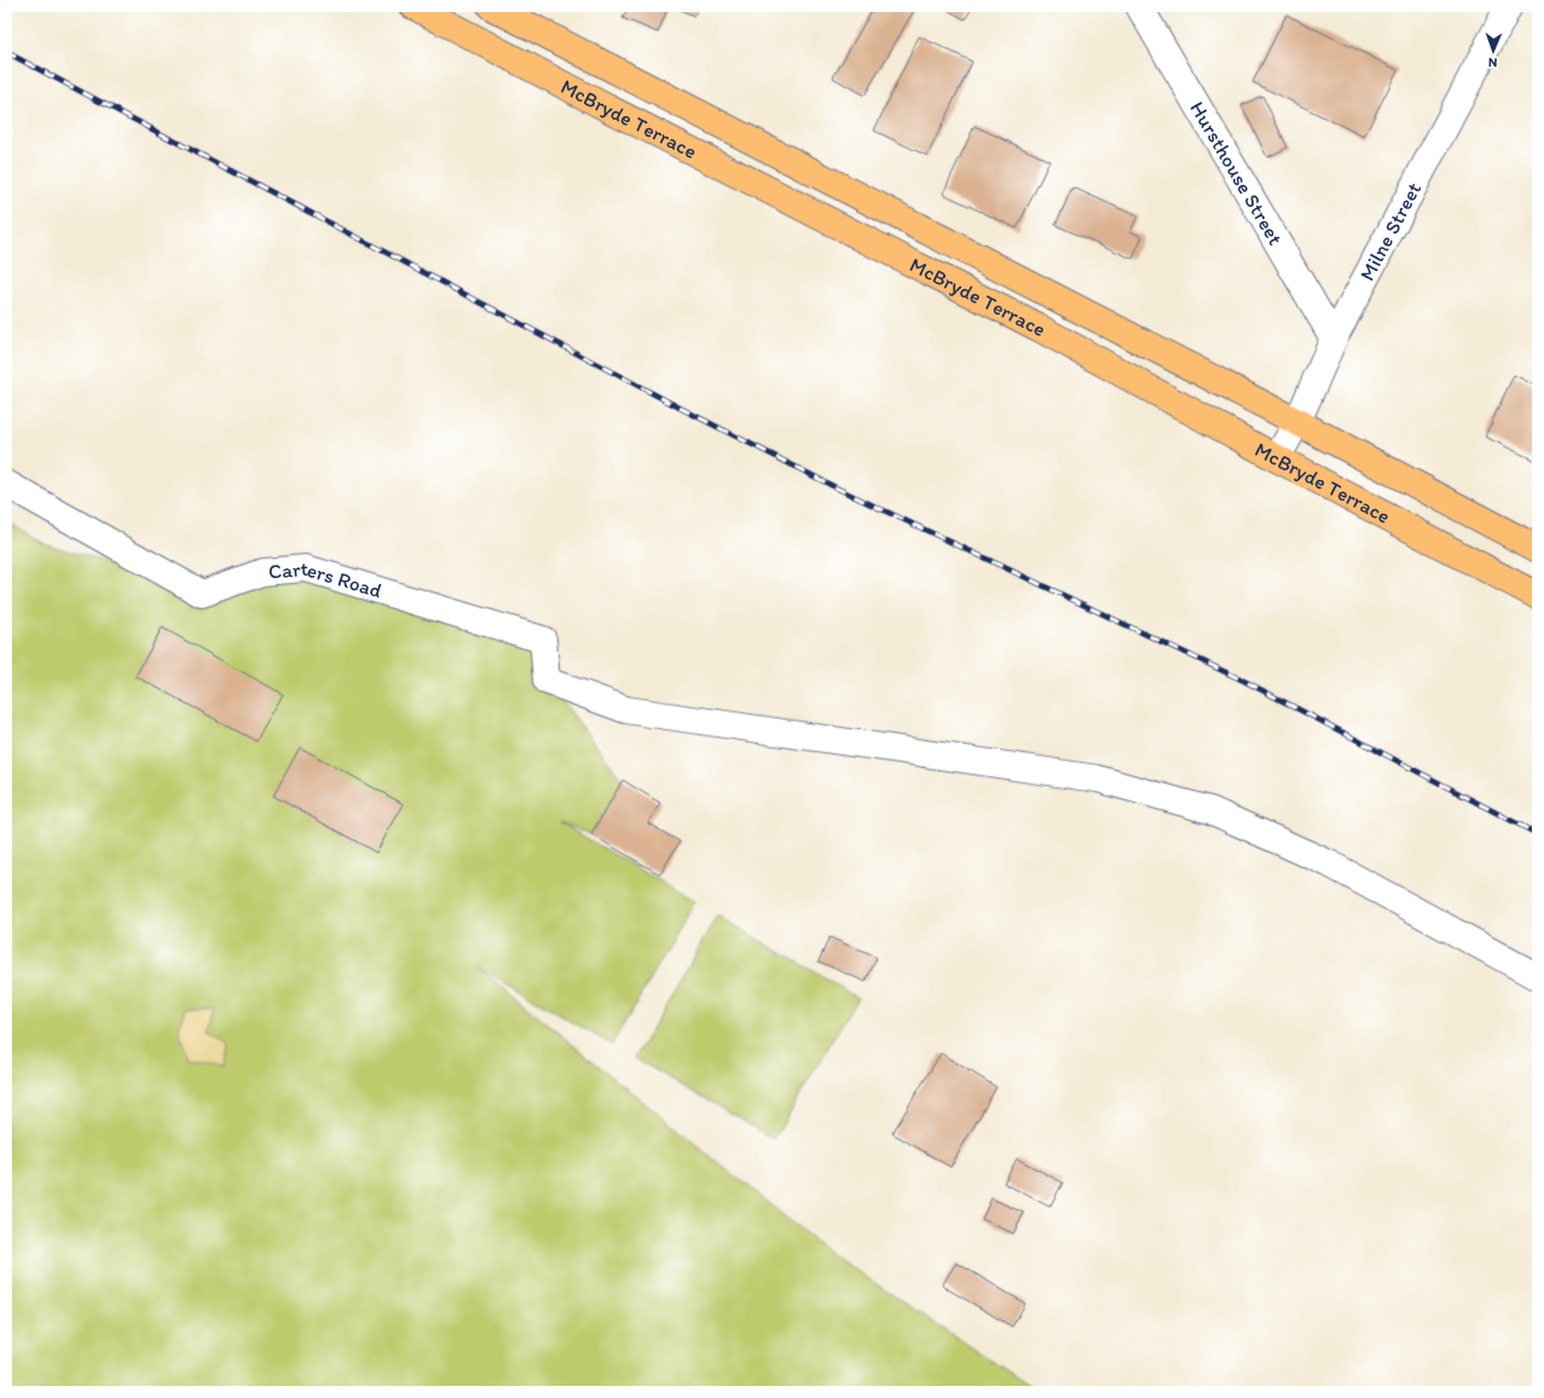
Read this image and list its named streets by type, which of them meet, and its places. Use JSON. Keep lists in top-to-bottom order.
{
  "streets": {
    "main road": ["McBryde Terrace"],
    "street": ["Hursthouse Street", "Milne Street", "Carters Road"]
  },
  "crossings": [
    ["McBryde Terrace", "Milne Street"],
    ["Hursthouse Street", "Milne Street"]
  ],
  "north": "bottom"
}
